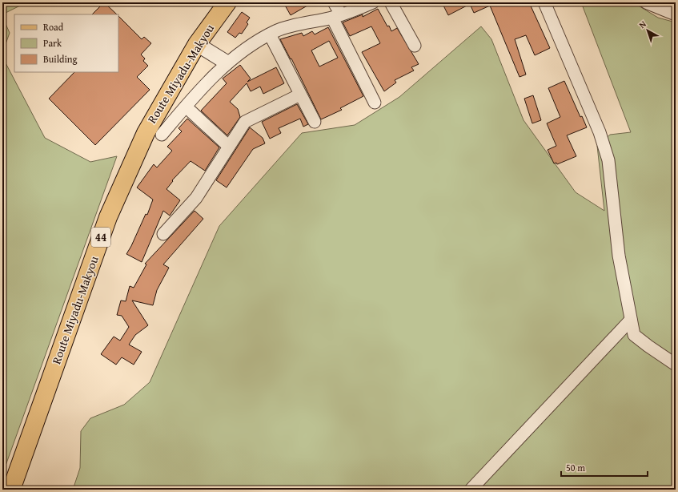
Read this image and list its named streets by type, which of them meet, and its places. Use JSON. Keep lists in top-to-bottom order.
{
  "streets": {
    "main road": ["Route Miyadu-Makyou", "44"]
  },
  "legend": ["Road", "Park", "Building"],
  "scale_bar": "50 m",
  "north": "top left"
}
